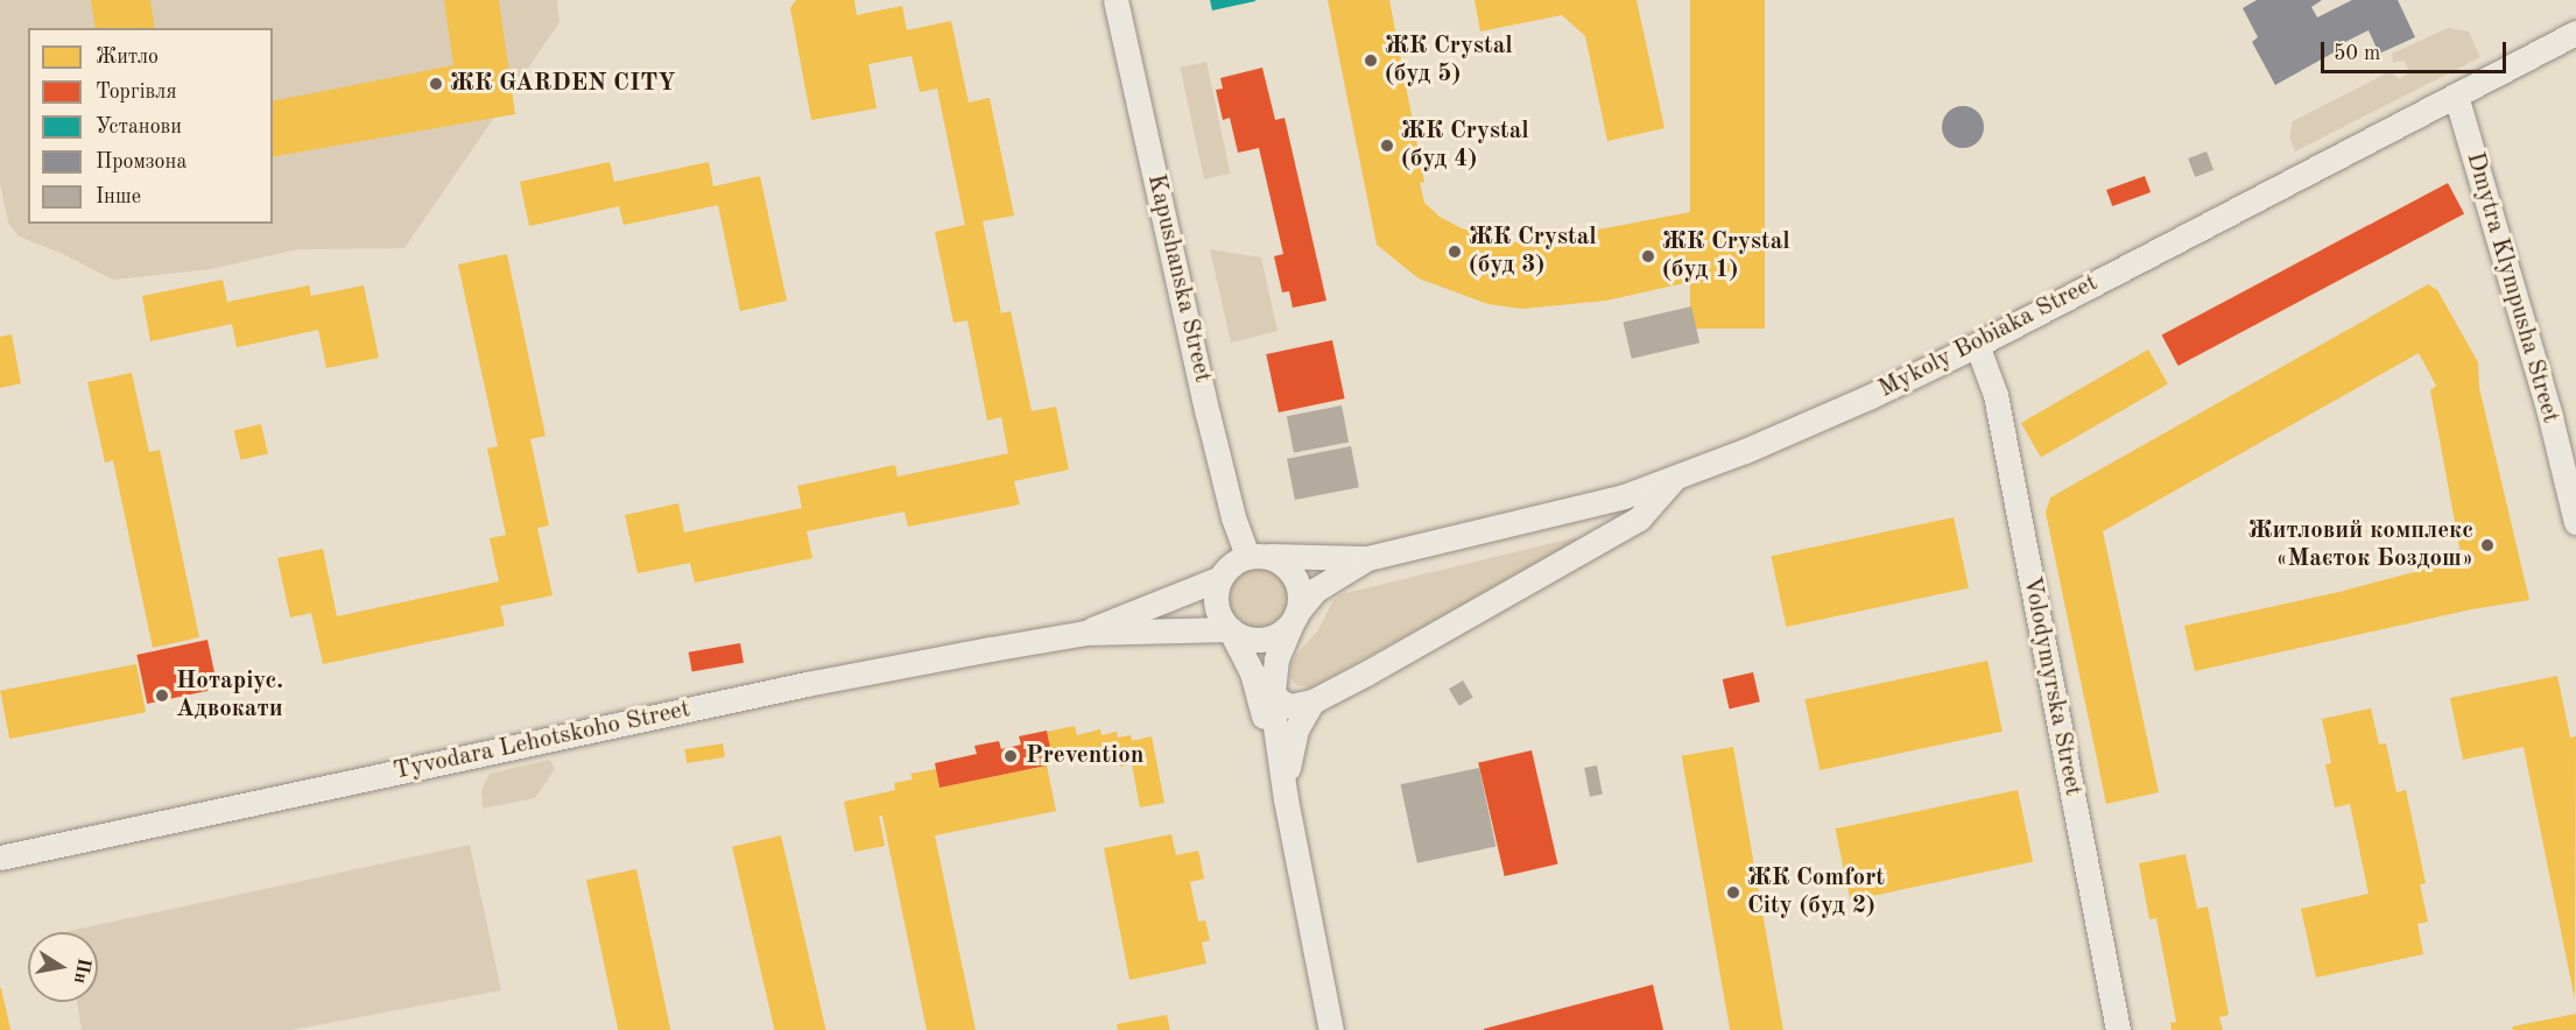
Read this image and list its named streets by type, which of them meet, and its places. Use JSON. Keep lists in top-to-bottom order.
{
  "streets": {
    "street": [
      "Kapushanska Street",
      "Dmytra Klympusha Street",
      "Mykoly Bobiaka Street",
      "Volodymyrska Street",
      "Tyvodara Lehotskoho Street"
    ]
  },
  "crossings": [
    ["Kapushanska Street", "Mykoly Bobiaka Street"],
    ["Kapushanska Street", "Tyvodara Lehotskoho Street"],
    ["Dmytra Klympusha Street", "Mykoly Bobiaka Street"],
    ["Mykoly Bobiaka Street", "Volodymyrska Street"],
    ["Mykoly Bobiaka Street", "Tyvodara Lehotskoho Street"]
  ],
  "places": [
    "ЖК Crystal (буд 5)",
    "ЖК GARDEN CITY",
    "ЖК Crystal (буд 4)",
    "ЖК Crystal (буд 3)",
    "ЖК Crystal (буд 1)",
    "Житловий комплекс «Маєток Боздош»",
    "Нотаріус. Адвокати",
    "Prevention",
    "ЖК Comfort City (буд 2)"
  ],
  "legend": [
    "Житло",
    "Торгівля",
    "Установи",
    "Промзона",
    "Інше"
  ],
  "scale_bar": "50 m",
  "north": "right"
}
